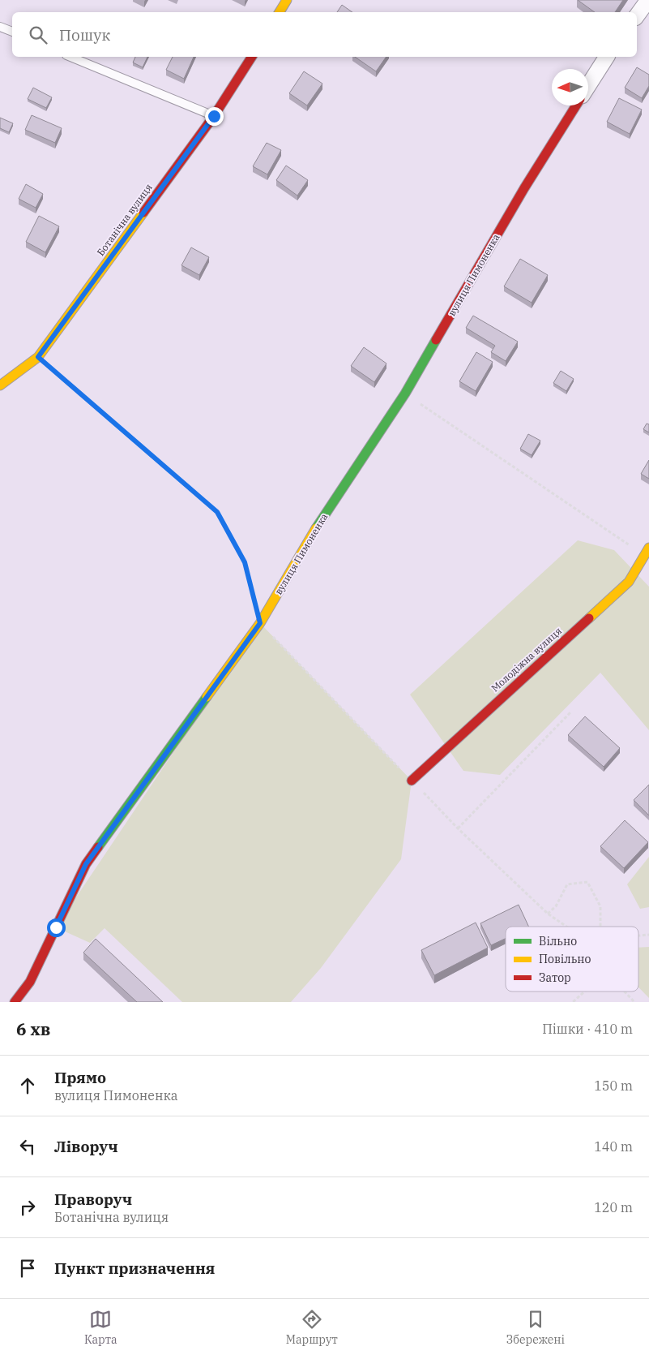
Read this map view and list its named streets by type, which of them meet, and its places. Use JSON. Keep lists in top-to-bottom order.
{
  "streets": {
    "street": ["Ботанічна вулиця", "вулиця Пимоненка", "Молодіжна вулиця"]
  },
  "legend": ["Вільно", "Повільно", "Затор"],
  "north": "left",
  "page": {
    "search": "Пошук",
    "heading": ["6 хв", "Пішки · 410 m"],
    "list": [
      ["Прямо", "вулиця Пимоненка", "150 m"],
      ["Ліворуч", "140 m"],
      ["Праворуч", "Ботанічна вулиця", "120 m"],
      "Пункт призначення"
    ],
    "nav": ["Карта", "Маршрут", "Збережені"]
  }
}
